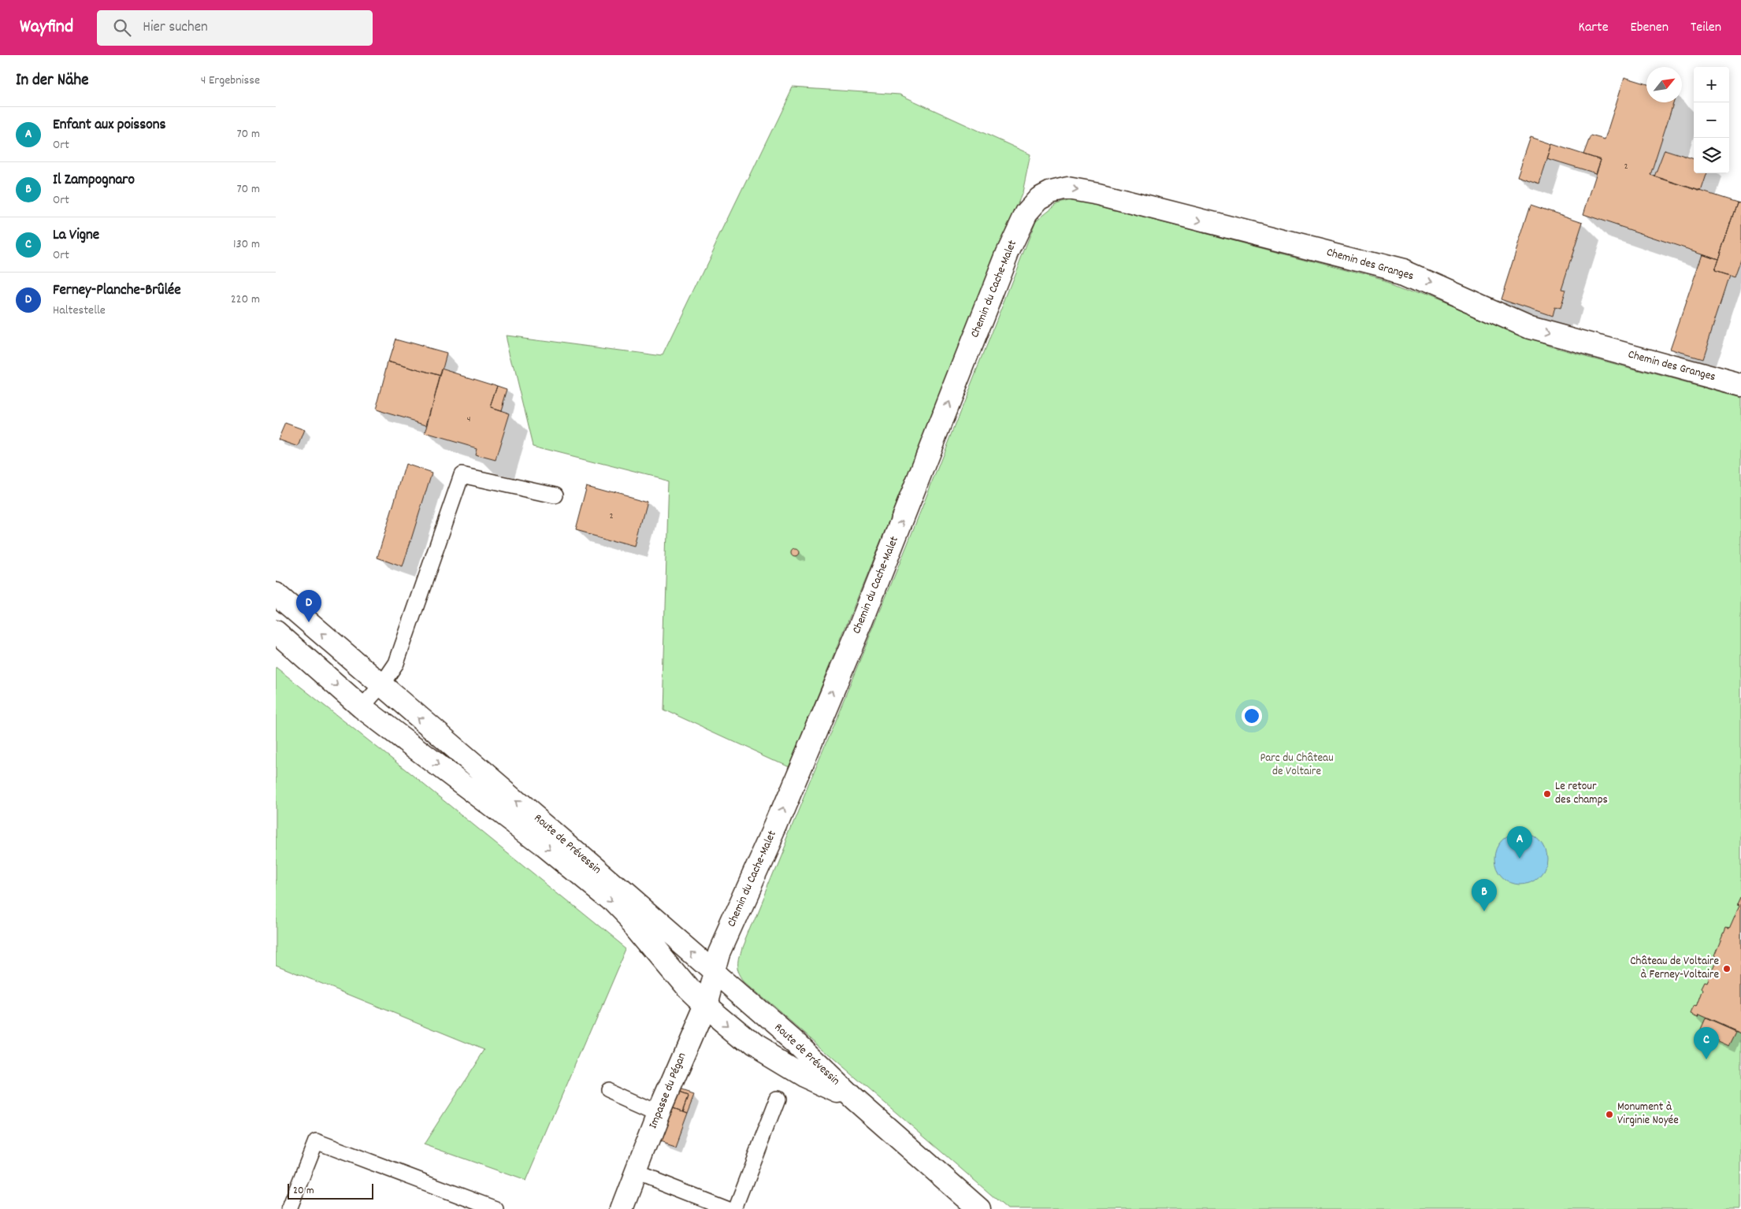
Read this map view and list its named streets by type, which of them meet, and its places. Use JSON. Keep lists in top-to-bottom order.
{
  "streets": {
    "street": [
      "Chemin des Granges",
      "Chemin du Cache-Malet",
      "Route de Prévessin",
      "Impasse du Pégan"
    ]
  },
  "crossings": [
    ["Chemin des Granges", "Chemin du Cache-Malet"],
    ["Chemin du Cache-Malet", "Route de Prévessin"],
    ["Chemin du Cache-Malet", "Impasse du Pégan"],
    ["Route de Prévessin", "Impasse du Pégan"]
  ],
  "one_way": ["Chemin des Granges", "Chemin du Cache-Malet"],
  "parks": ["Parc du Château de Voltaire"],
  "places": ["Le retour des champs", "Château de Voltaire à Ferney-Voltaire", "Monument à Virginie Noyée"],
  "house_numbers": ["2", "4", "2"],
  "scale_bar": "20 m",
  "north": "top right",
  "page": {
    "header": "Wayfind",
    "search": "Hier suchen",
    "nav": ["Karte", "Ebenen", "Teilen"],
    "heading": ["In der Nähe", "4 Ergebnisse"],
    "map_buttons": ["+", "−"],
    "list": [
      {
        "mark": "A",
        "name": "Enfant aux poissons",
        "note": "Ort",
        "value": "70 m"
      },
      {
        "mark": "B",
        "name": "Il Zampognaro",
        "note": "Ort",
        "value": "70 m"
      },
      {
        "mark": "C",
        "name": "La Vigne",
        "note": "Ort",
        "value": "130 m"
      },
      {
        "mark": "D",
        "name": "Ferney-Planche-Brûlée",
        "note": "Haltestelle",
        "value": "220 m"
      }
    ],
    "pins": [
      "D",
      "A",
      "B",
      "C"
    ],
    "scale": "20 m"
  }
}
